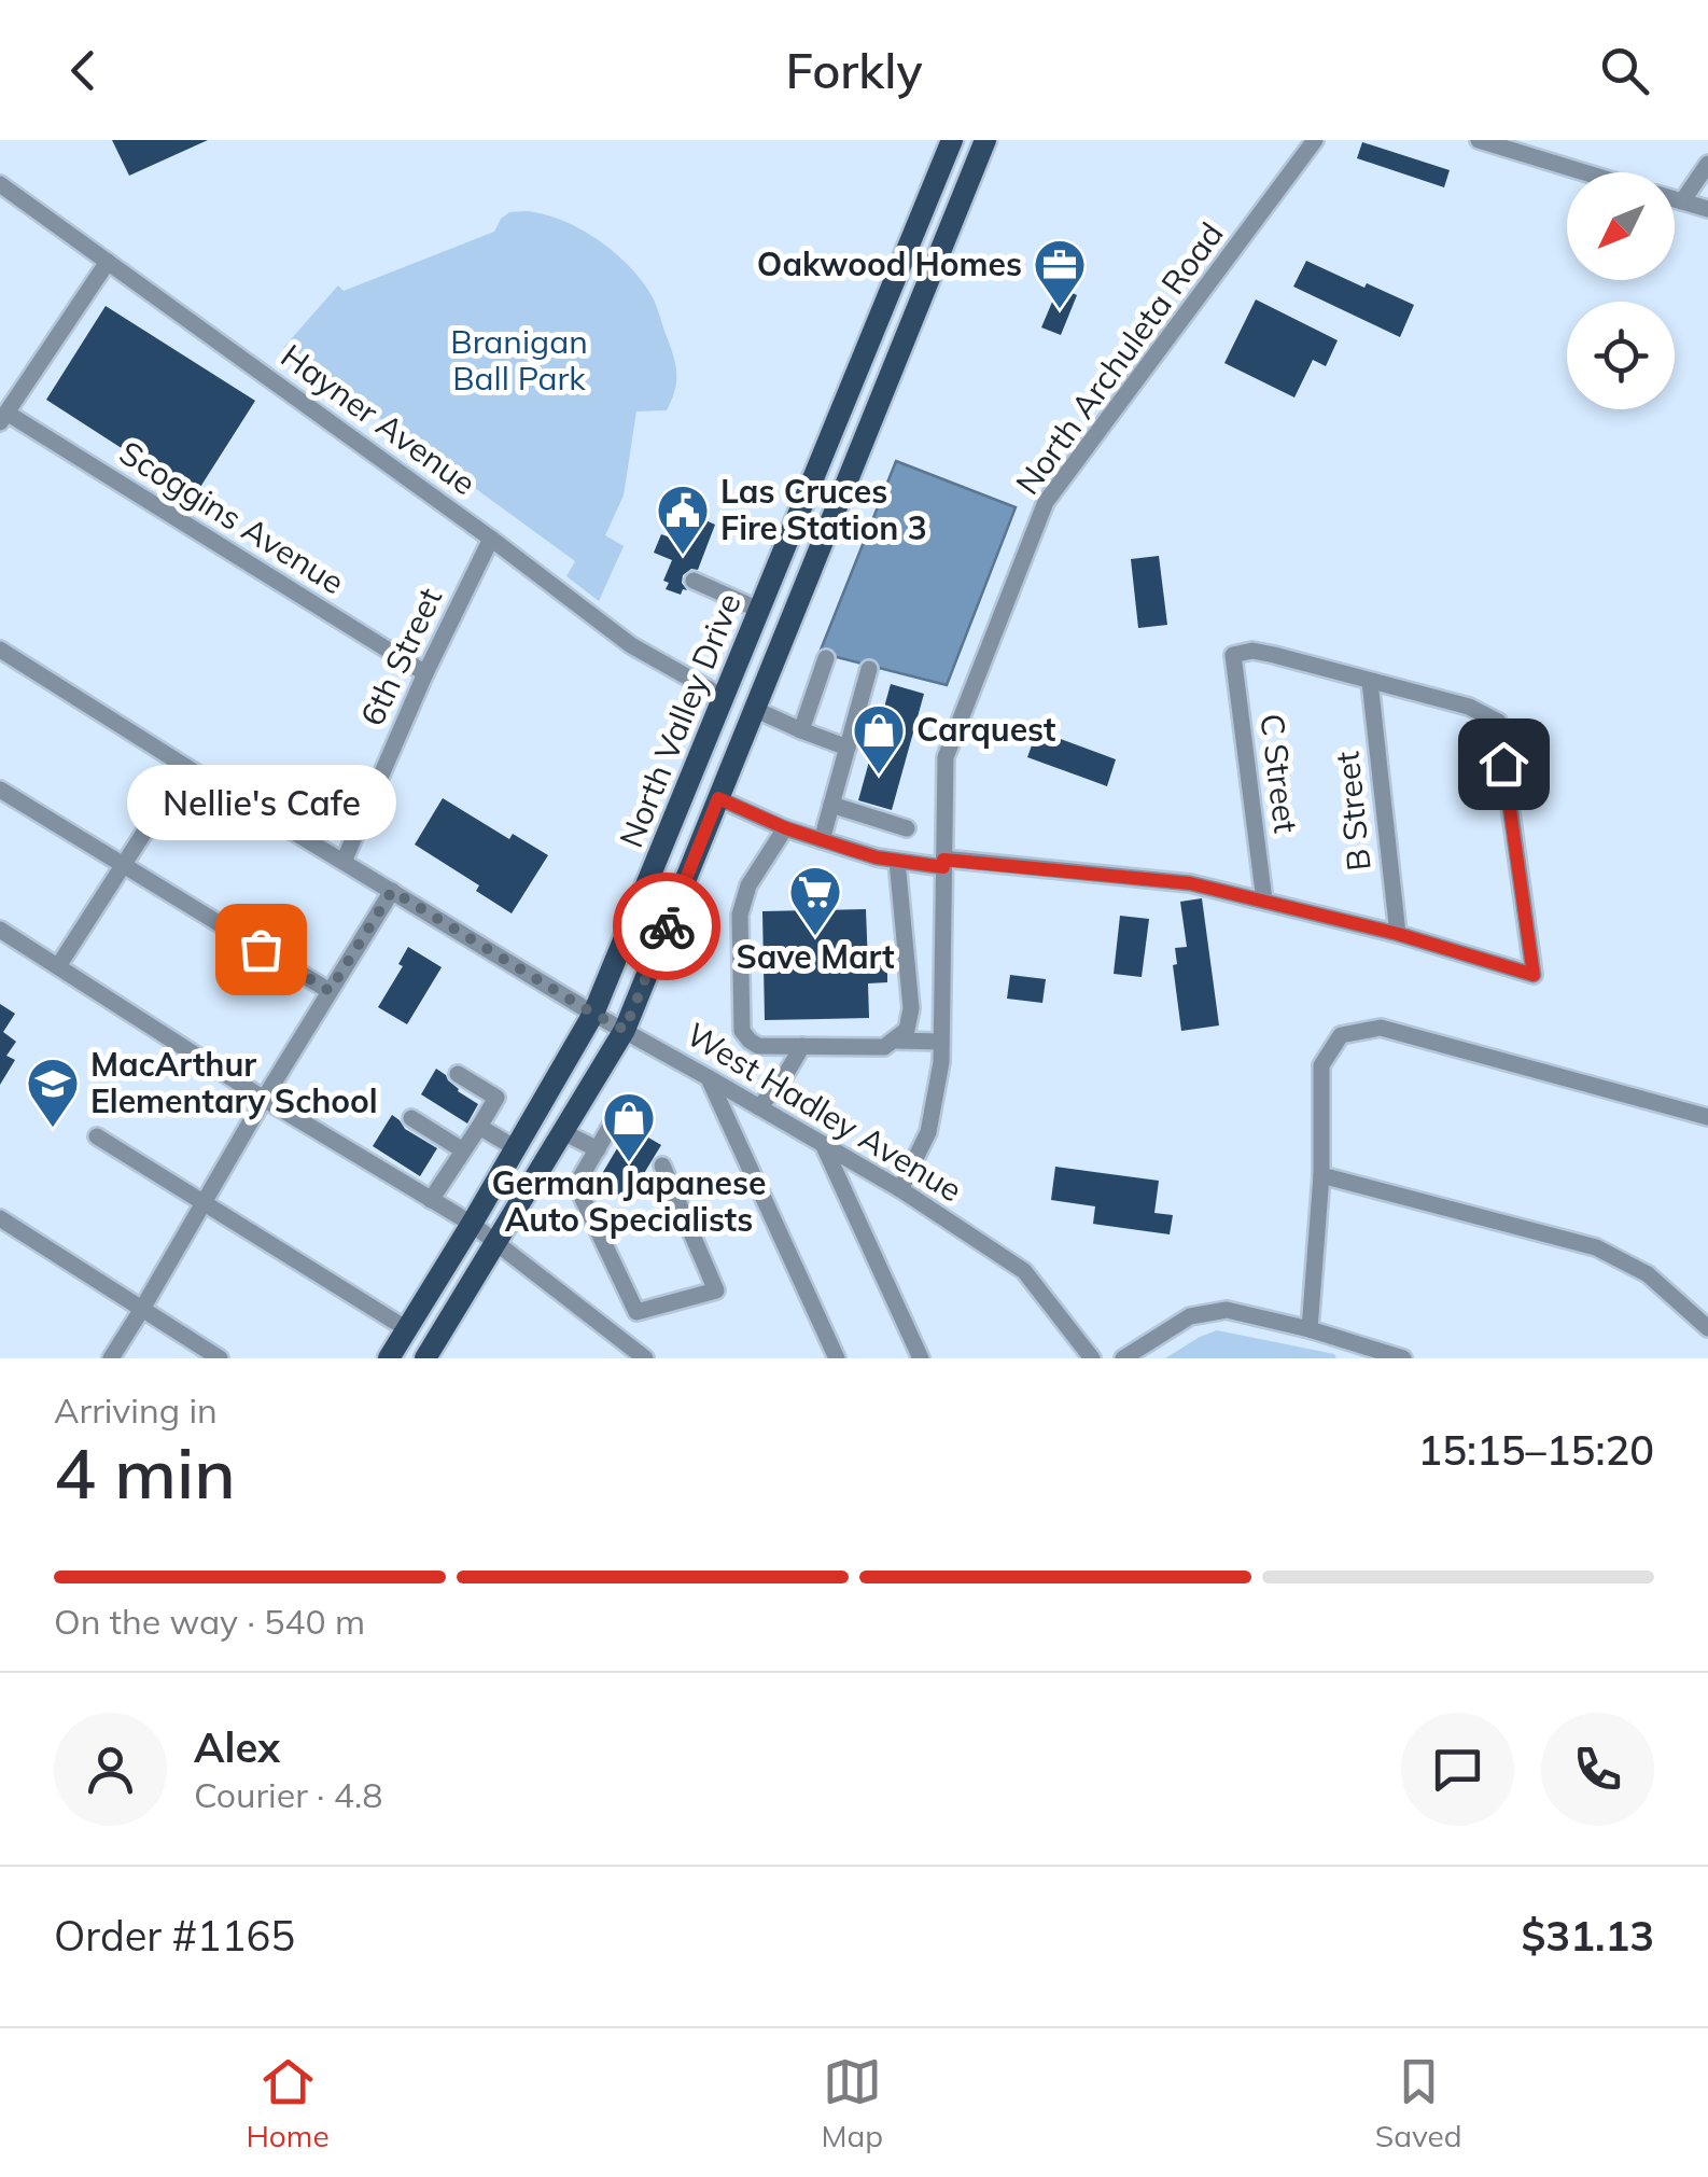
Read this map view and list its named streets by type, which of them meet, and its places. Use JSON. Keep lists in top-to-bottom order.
{
  "streets": {
    "main road": ["North Valley Drive"],
    "street": [
      "North Archuleta Road",
      "Hayner Avenue",
      "Scoggins Avenue",
      "6th Street",
      "C Street",
      "B Street",
      "West Hadley Avenue"
    ]
  },
  "crossings": [
    ["North Archuleta Road", "West Hadley Avenue"],
    ["Hayner Avenue", "6th Street"],
    ["Hayner Avenue", "North Valley Drive"],
    ["Scoggins Avenue", "6th Street"],
    ["6th Street", "West Hadley Avenue"],
    ["North Valley Drive", "West Hadley Avenue"],
    ["C Street", "B Street"]
  ],
  "parks": ["Branigan Ball Park"],
  "places": {
    "office": ["Oakwood Homes"],
    "public building": ["Las Cruces Fire Station 3"],
    "shop": ["Carquest", "German Japanese Auto Specialists"],
    "supermarket": ["Save Mart"],
    "other": ["Nellie's Cafe"],
    "school or university": ["MacArthur Elementary School"]
  },
  "north": "bottom left",
  "page": {
    "header": "Forkly",
    "bubble": "Nellie's Cafe",
    "heading": ["4 min", "Arriving in", "15:15–15:20"],
    "panel": [
      "Alex",
      "Courier · 4.8",
      "Order #1165",
      "$31.13"
    ],
    "bar": "On the way · 540 m",
    "tabs": ["Home", "Map", "Saved"]
  }
}
